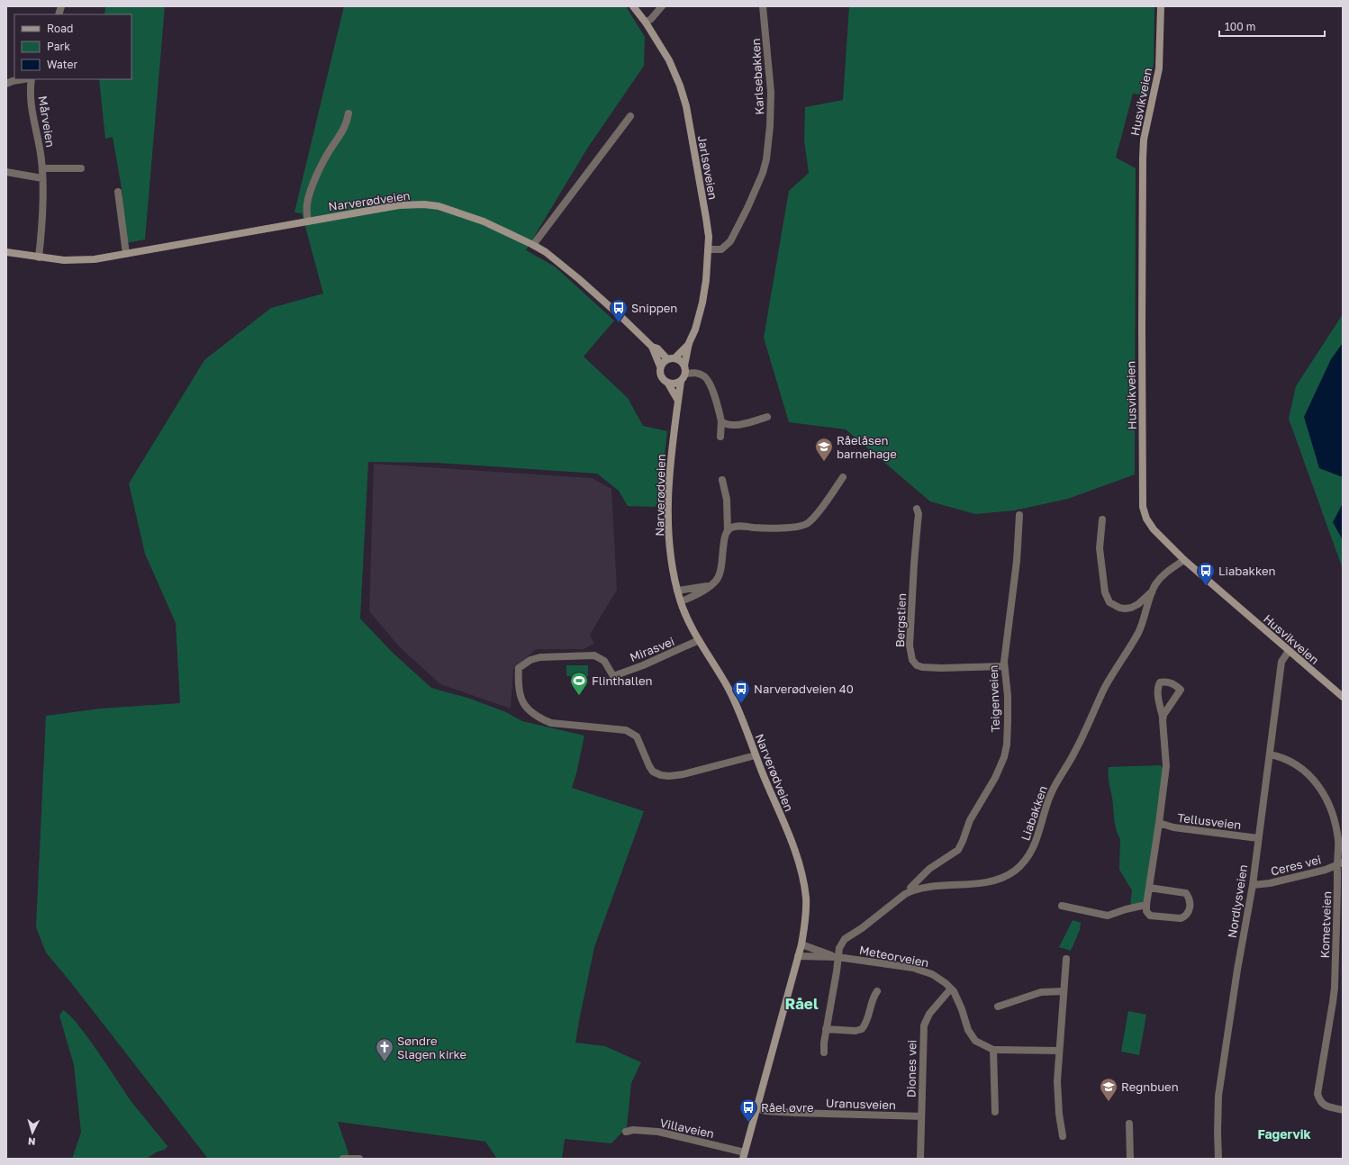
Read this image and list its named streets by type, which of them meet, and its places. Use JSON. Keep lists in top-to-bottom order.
{
  "streets": {
    "main road": ["Husvikveien", "Jarlsøveien", "Narverødveien"],
    "street": [
      "Karlsebakken",
      "Mårveien",
      "Bergstien",
      "Mirasvei",
      "Teigenveien",
      "Liabakken",
      "Tellusveien",
      "Ceres vei",
      "Nordlysveien",
      "Kometveien",
      "Meteorveien",
      "Diones vei",
      "Uranusveien",
      "Villaveien"
    ]
  },
  "crossings": [
    ["Karlsebakken", "Jarlsøveien"],
    ["Husvikveien", "Liabakken"],
    ["Husvikveien", "Nordlysveien"],
    ["Mårveien", "Narverødveien"],
    ["Jarlsøveien", "Narverødveien"],
    ["Narverødveien", "Mirasvei"],
    ["Narverødveien", "Uranusveien"],
    ["Narverødveien", "Villaveien"],
    ["Bergstien", "Teigenveien"],
    ["Teigenveien", "Liabakken"],
    ["Liabakken", "Meteorveien"],
    ["Tellusveien", "Nordlysveien"],
    ["Ceres vei", "Nordlysveien"],
    ["Ceres vei", "Kometveien"],
    ["Nordlysveien", "Kometveien"],
    ["Meteorveien", "Diones vei"],
    ["Diones vei", "Uranusveien"]
  ],
  "districts": ["Råel", "Fagervik"],
  "places": {
    "bus stop": [
      "Snippen",
      "Liabakken",
      "Narverødveien 40",
      "Råel øvre"
    ],
    "school or university": ["Råelåsen barnehage", "Regnbuen"],
    "sports": ["Flinthallen"],
    "church": ["Søndre Slagen kirke"]
  },
  "legend": ["Road", "Park", "Water"],
  "scale_bar": "100 m",
  "north": "bottom"
}
